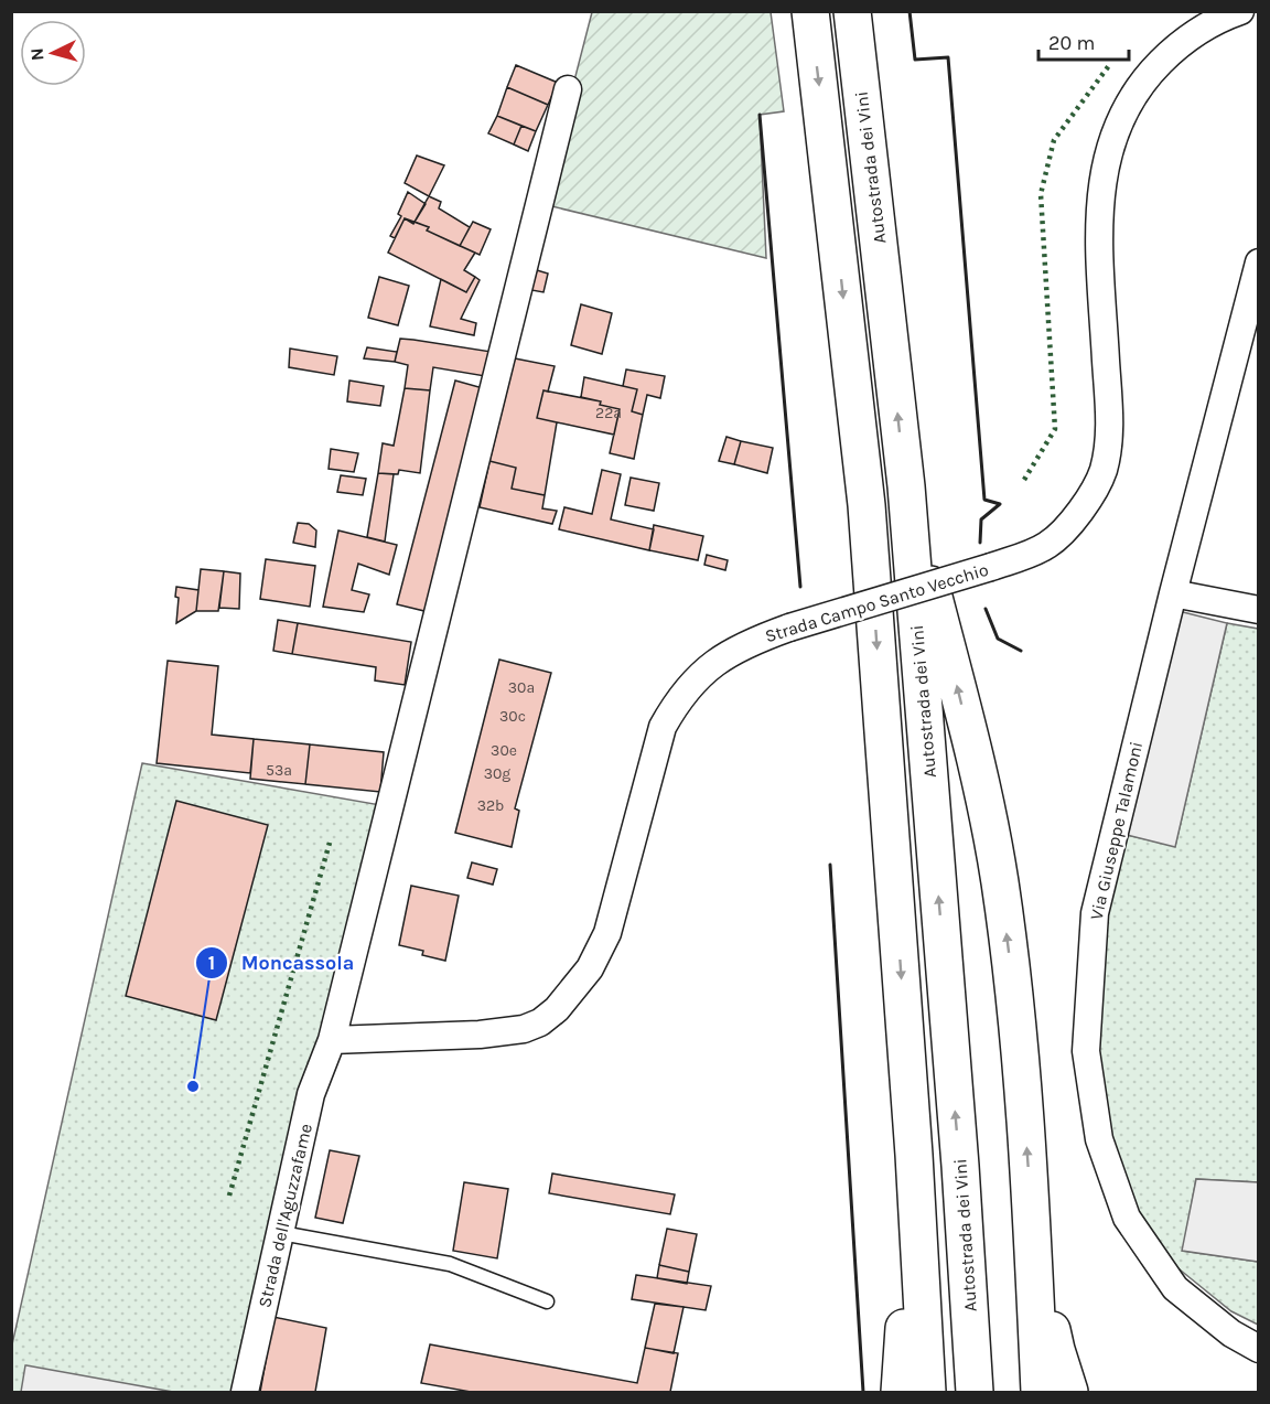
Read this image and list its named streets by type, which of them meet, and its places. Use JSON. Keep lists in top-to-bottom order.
{
  "streets": {
    "highway": ["Autostrada dei Vini"],
    "street": ["Strada Campo Santo Vecchio", "Via Giuseppe Talamoni", "Strada dell'Aguzzafame"]
  },
  "crossings": [
    ["Strada Campo Santo Vecchio", "Strada dell'Aguzzafame"]
  ],
  "places": ["Moncassola"],
  "house_numbers": [
    "22a",
    "30a",
    "30c",
    "30e",
    "53a",
    "30g",
    "32b"
  ],
  "scale_bar": "20 m",
  "north": "left"
}
